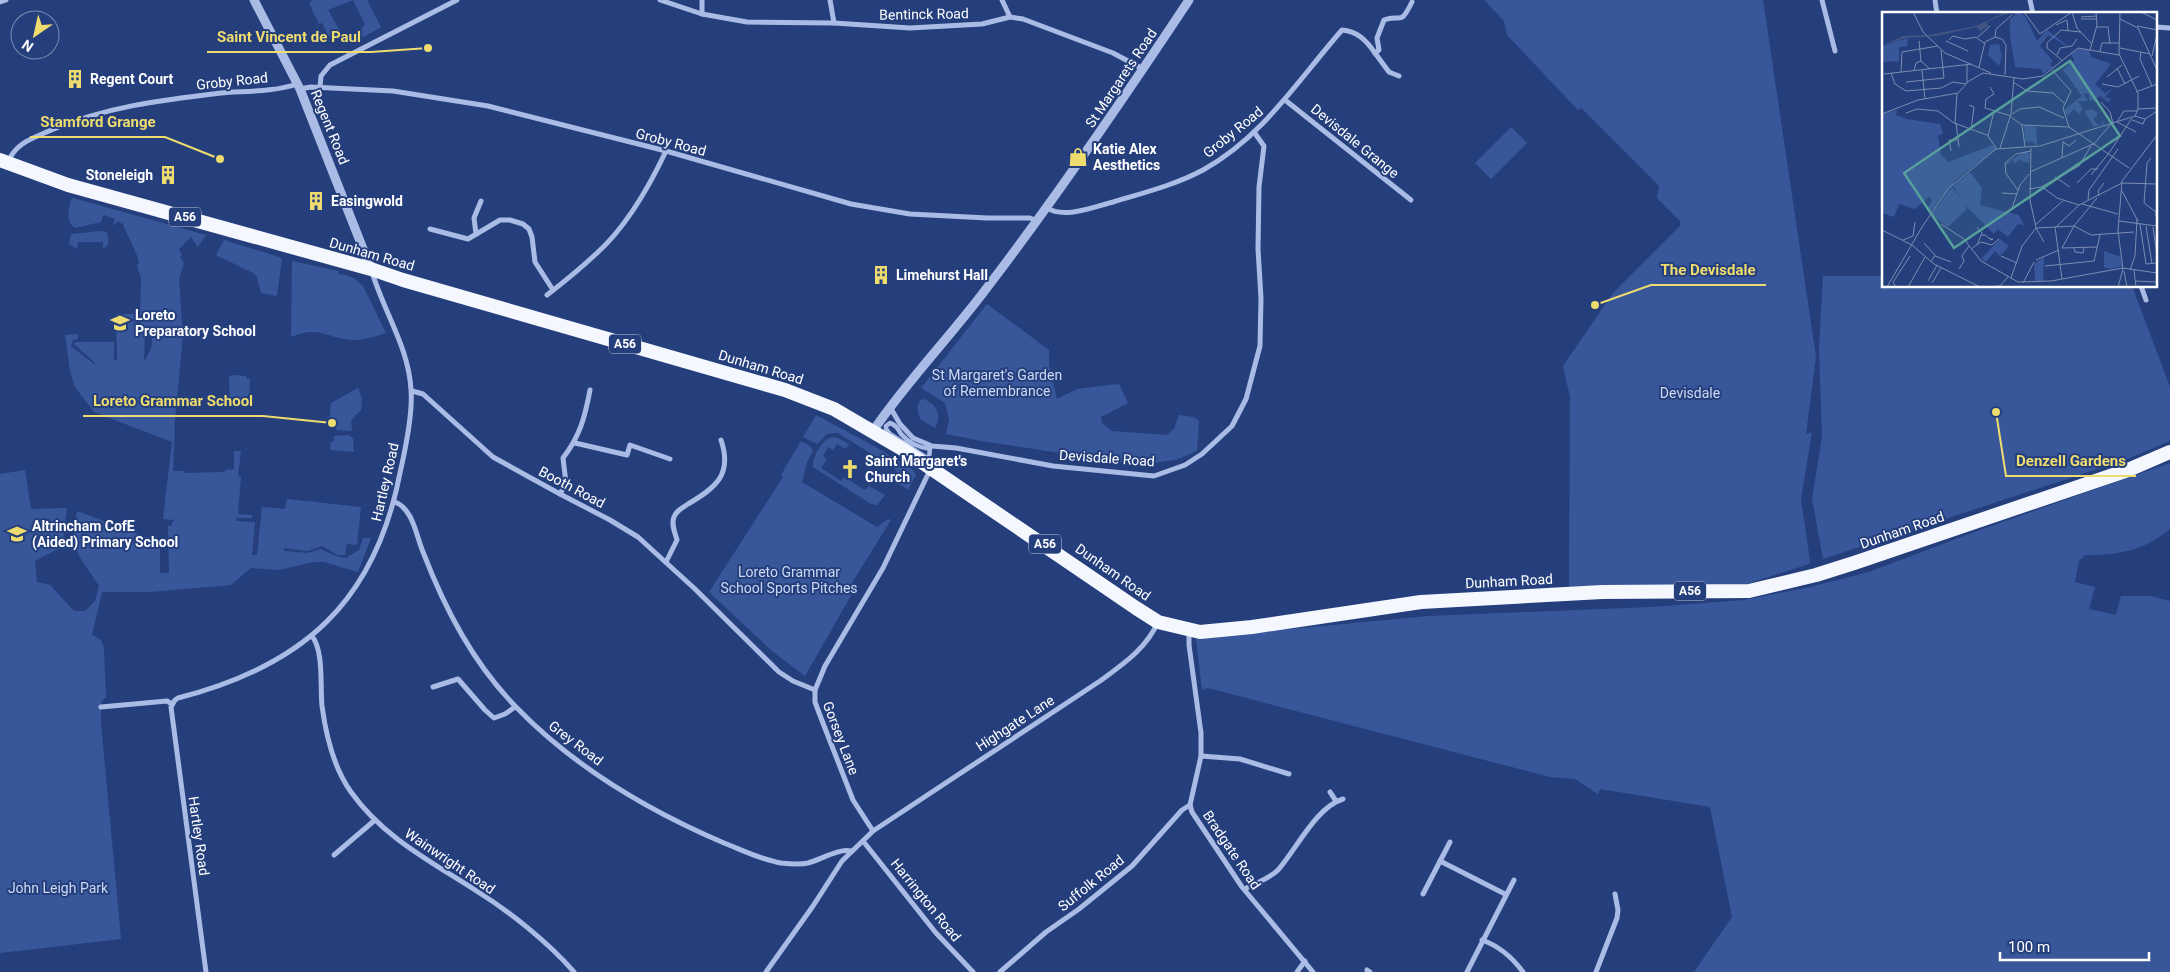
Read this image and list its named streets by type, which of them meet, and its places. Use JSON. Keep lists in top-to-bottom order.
{
  "streets": {
    "highway": ["A56", "Dunham Road"],
    "street": [
      "Bentinck Road",
      "St Margarets Road",
      "Groby Road",
      "Regent Road",
      "Devisdale Grange",
      "Devisdale Road",
      "Hartley Road",
      "Booth Road",
      "Highgate Lane",
      "Gorsey Lane",
      "Grey Road",
      "Bradgate Road",
      "Wainwright Road",
      "Suffolk Road",
      "Harrington Road"
    ]
  },
  "crossings": [
    ["St Margarets Road", "Groby Road"],
    ["St Margarets Road", "Dunham Road"],
    ["St Margarets Road", "Devisdale Road"],
    ["Groby Road", "Regent Road"],
    ["Groby Road", "Devisdale Grange"],
    ["Groby Road", "Dunham Road"],
    ["Groby Road", "Devisdale Road"],
    ["Regent Road", "Dunham Road"],
    ["Dunham Road", "Highgate Lane"],
    ["Dunham Road", "Gorsey Lane"],
    ["Dunham Road", "Bradgate Road"],
    ["Hartley Road", "Booth Road"],
    ["Hartley Road", "Grey Road"],
    ["Hartley Road", "Wainwright Road"],
    ["Booth Road", "Gorsey Lane"],
    ["Highgate Lane", "Gorsey Lane"],
    ["Bradgate Road", "Suffolk Road"]
  ],
  "parks": [
    "St Margaret's Garden of Remembrance",
    "Devisdale",
    "Loreto Grammar School Sports Pitches",
    "John Leigh Park"
  ],
  "places": {
    "other": [
      "Saint Vincent de Paul",
      "Stamford Grange",
      "The Devisdale",
      "Denzell Gardens",
      "Loreto Grammar School"
    ],
    "building": [
      "Regent Court",
      "Stoneleigh",
      "Easingwold",
      "Limehurst Hall"
    ],
    "shop": ["Katie Alex Aesthetics"],
    "school or university": ["Loreto Preparatory School", "Altrincham CofE (Aided) Primary School"],
    "church": ["Saint Margaret's Church"]
  },
  "scale_bar": "100 m",
  "north": "bottom left"
}
